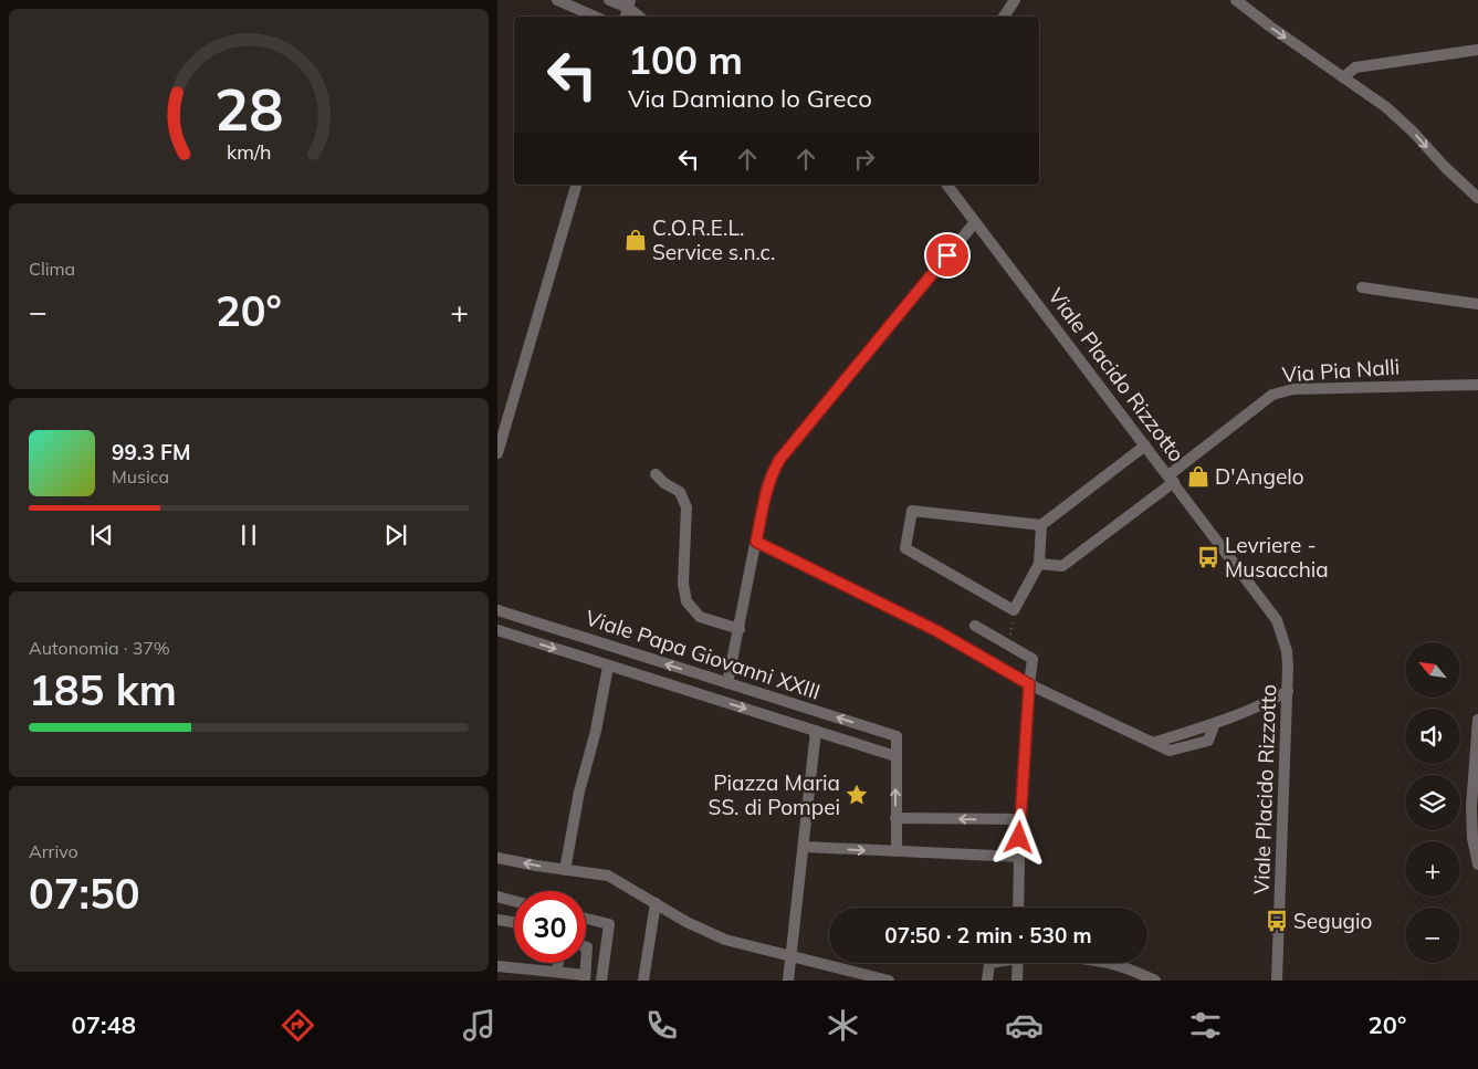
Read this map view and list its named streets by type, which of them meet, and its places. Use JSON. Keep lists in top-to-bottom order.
{
  "streets": {
    "street": ["Via Pia Nalli", "Viale Placido Rizzotto", "Viale Papa Giovanni XXIII"]
  },
  "crossings": [
    ["Via Pia Nalli", "Viale Placido Rizzotto"]
  ],
  "places": {
    "shop": ["C.O.R.E.L. Service s.n.c.", "D'Angelo"],
    "bus stop": ["Levriere - Musacchia", "Segugio"],
    "place": ["Piazza Maria SS. di Pompei"]
  },
  "north": "top left",
  "page": {
    "turn": ["100 m", "Via Damiano lo Greco"],
    "tile": [
      "Clima",
      ["Autonomia · 37%", "185 km"],
      ["Arrivo", "07:50"]
    ],
    "heat": ["−", "20°", "+"],
    "song": ["99.3 FM", "Musica"],
    "map_buttons": ["+", "−"],
    "limit": "30",
    "trip": "07:50 · 2 min · 530 m",
    "tabs": ["07:48", "20°"],
    "gauge": ["28", "km/h"]
  }
}
